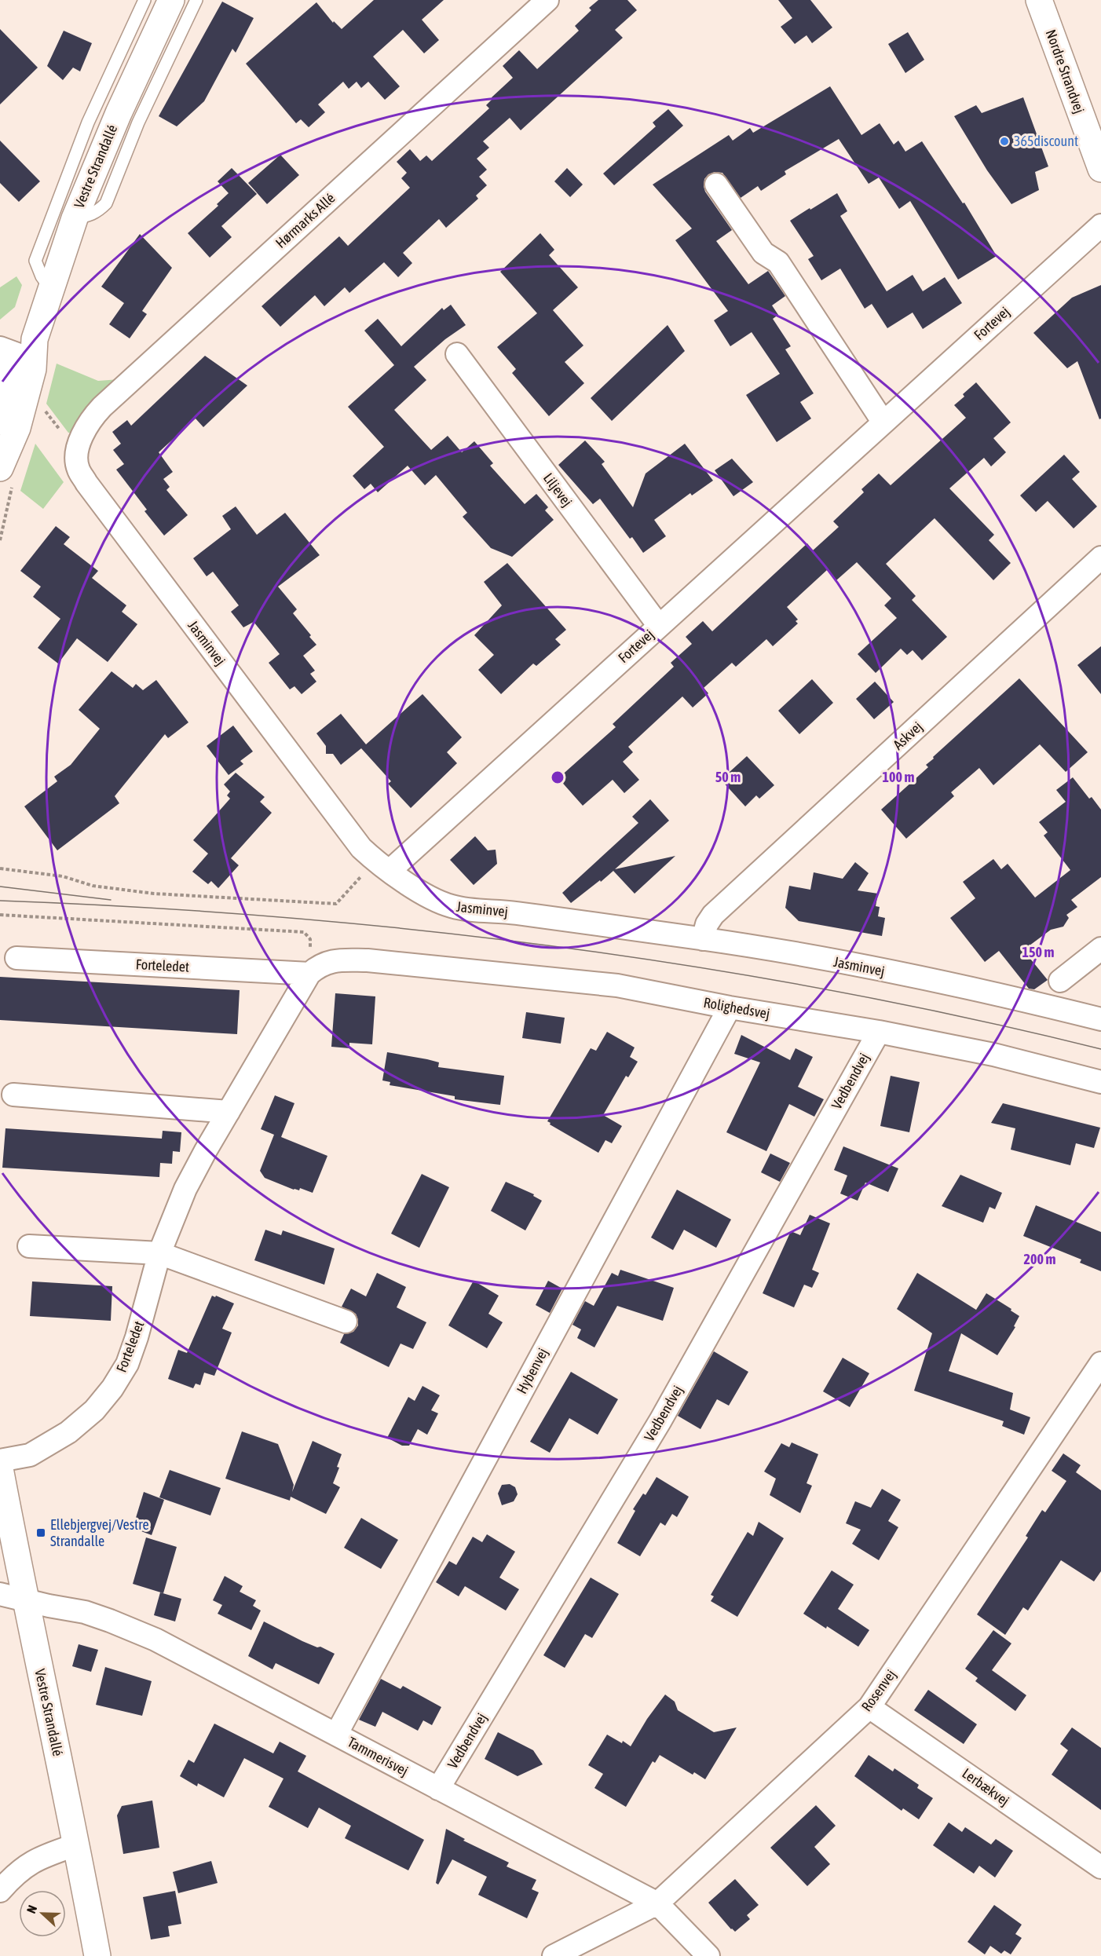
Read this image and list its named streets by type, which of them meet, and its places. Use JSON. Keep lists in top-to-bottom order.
{
  "streets": {
    "street": [
      "Nordre Strandvej",
      "Vestre Strandallé",
      "Hørmarks Allé",
      "Fortevej",
      "Liljevej",
      "Jasminvej",
      "Askvej",
      "Forteledet",
      "Rolighedsvej",
      "Vedbendvej",
      "Hybenvej",
      "Rosenvej",
      "Tammerisvej",
      "Lerbækvej"
    ]
  },
  "crossings": [
    ["Vestre Strandallé", "Tammerisvej"],
    ["Hørmarks Allé", "Jasminvej"],
    ["Fortevej", "Liljevej"],
    ["Fortevej", "Jasminvej"],
    ["Jasminvej", "Askvej"],
    ["Forteledet", "Rolighedsvej"],
    ["Rolighedsvej", "Vedbendvej"],
    ["Rolighedsvej", "Hybenvej"],
    ["Vedbendvej", "Tammerisvej"],
    ["Hybenvej", "Tammerisvej"],
    ["Rosenvej", "Tammerisvej"],
    ["Rosenvej", "Lerbækvej"]
  ],
  "places": {
    "other": ["365discount"],
    "transit": ["Ellebjergvej/Vestre Strandalle"]
  },
  "north": "left",
  "rings": [
    "50 m",
    "100 m",
    "150 m",
    "200 m"
  ]
}
